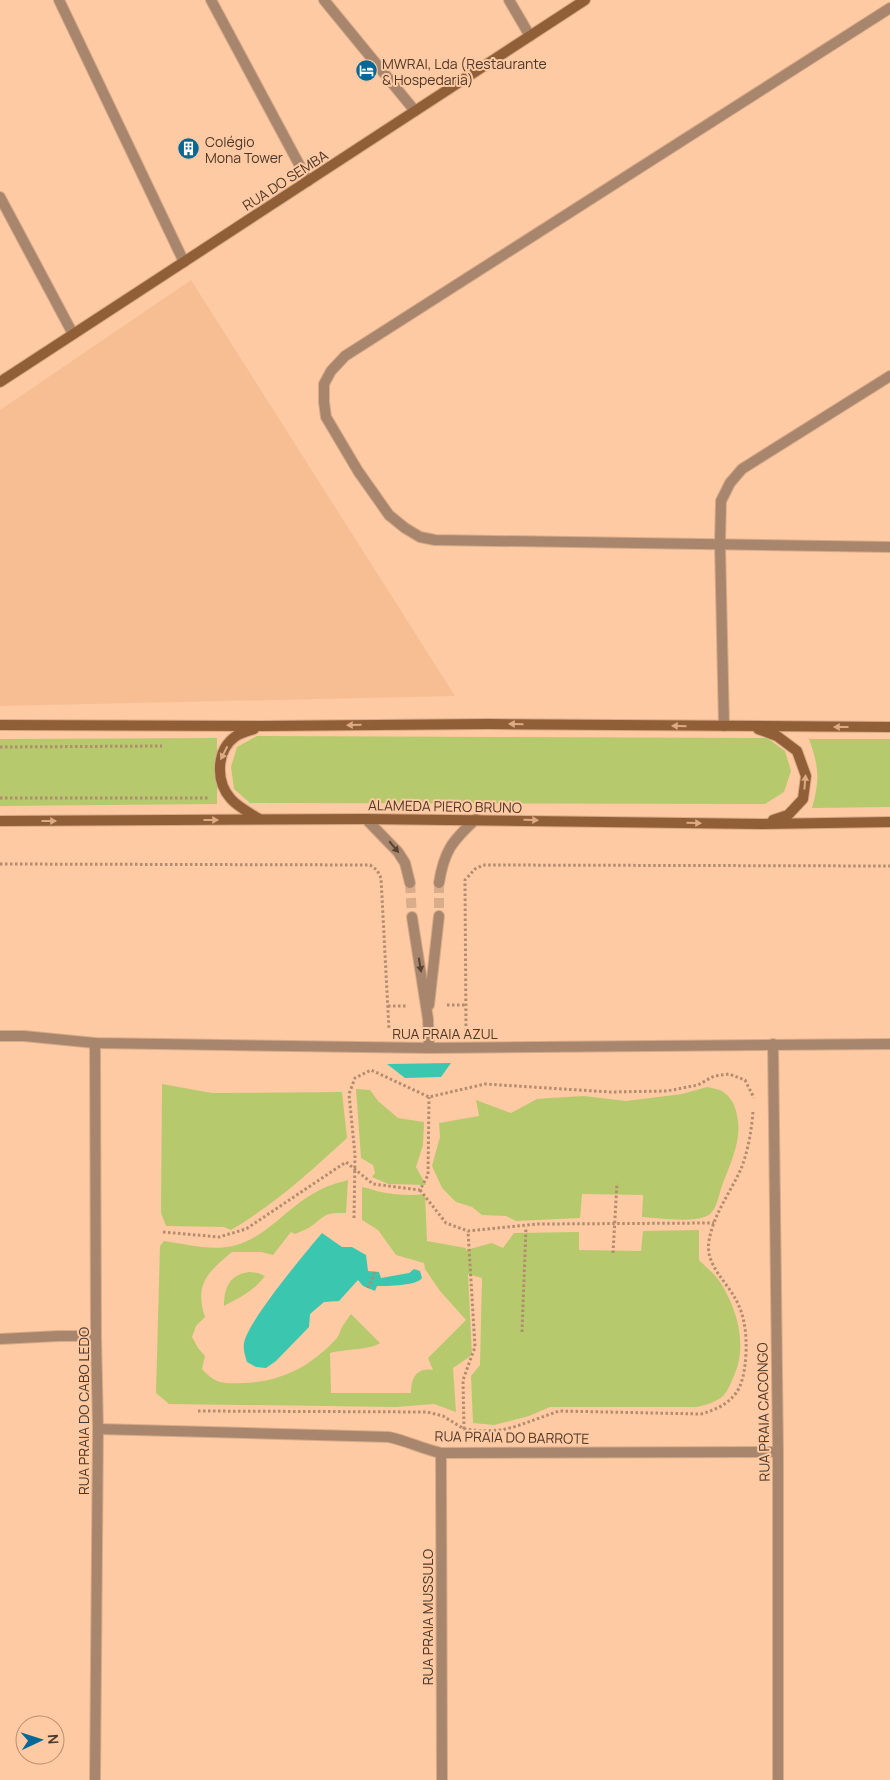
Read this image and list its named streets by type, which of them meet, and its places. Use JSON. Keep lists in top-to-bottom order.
{
  "streets": {
    "street": [
      "RUA DO SEMBA",
      "ALAMEDA PIERO BRUNO",
      "RUA PRAIA AZUL",
      "RUA PRAIA DO CABO LEDO",
      "RUA PRAIA CACONGO",
      "RUA PRAIA DO BARROTE",
      "RUA PRAIA MUSSULO"
    ]
  },
  "crossings": [
    ["RUA PRAIA AZUL", "RUA PRAIA DO CABO LEDO"],
    ["RUA PRAIA AZUL", "RUA PRAIA CACONGO"],
    ["RUA PRAIA DO CABO LEDO", "RUA PRAIA DO BARROTE"],
    ["RUA PRAIA CACONGO", "RUA PRAIA DO BARROTE"],
    ["RUA PRAIA DO BARROTE", "RUA PRAIA MUSSULO"]
  ],
  "one_way": ["ALAMEDA PIERO BRUNO"],
  "places": {
    "hotel": ["MWRAI, Lda (Restaurante & Hospedaria)"],
    "building": ["Colégio Mona Tower"]
  },
  "north": "right"
}
